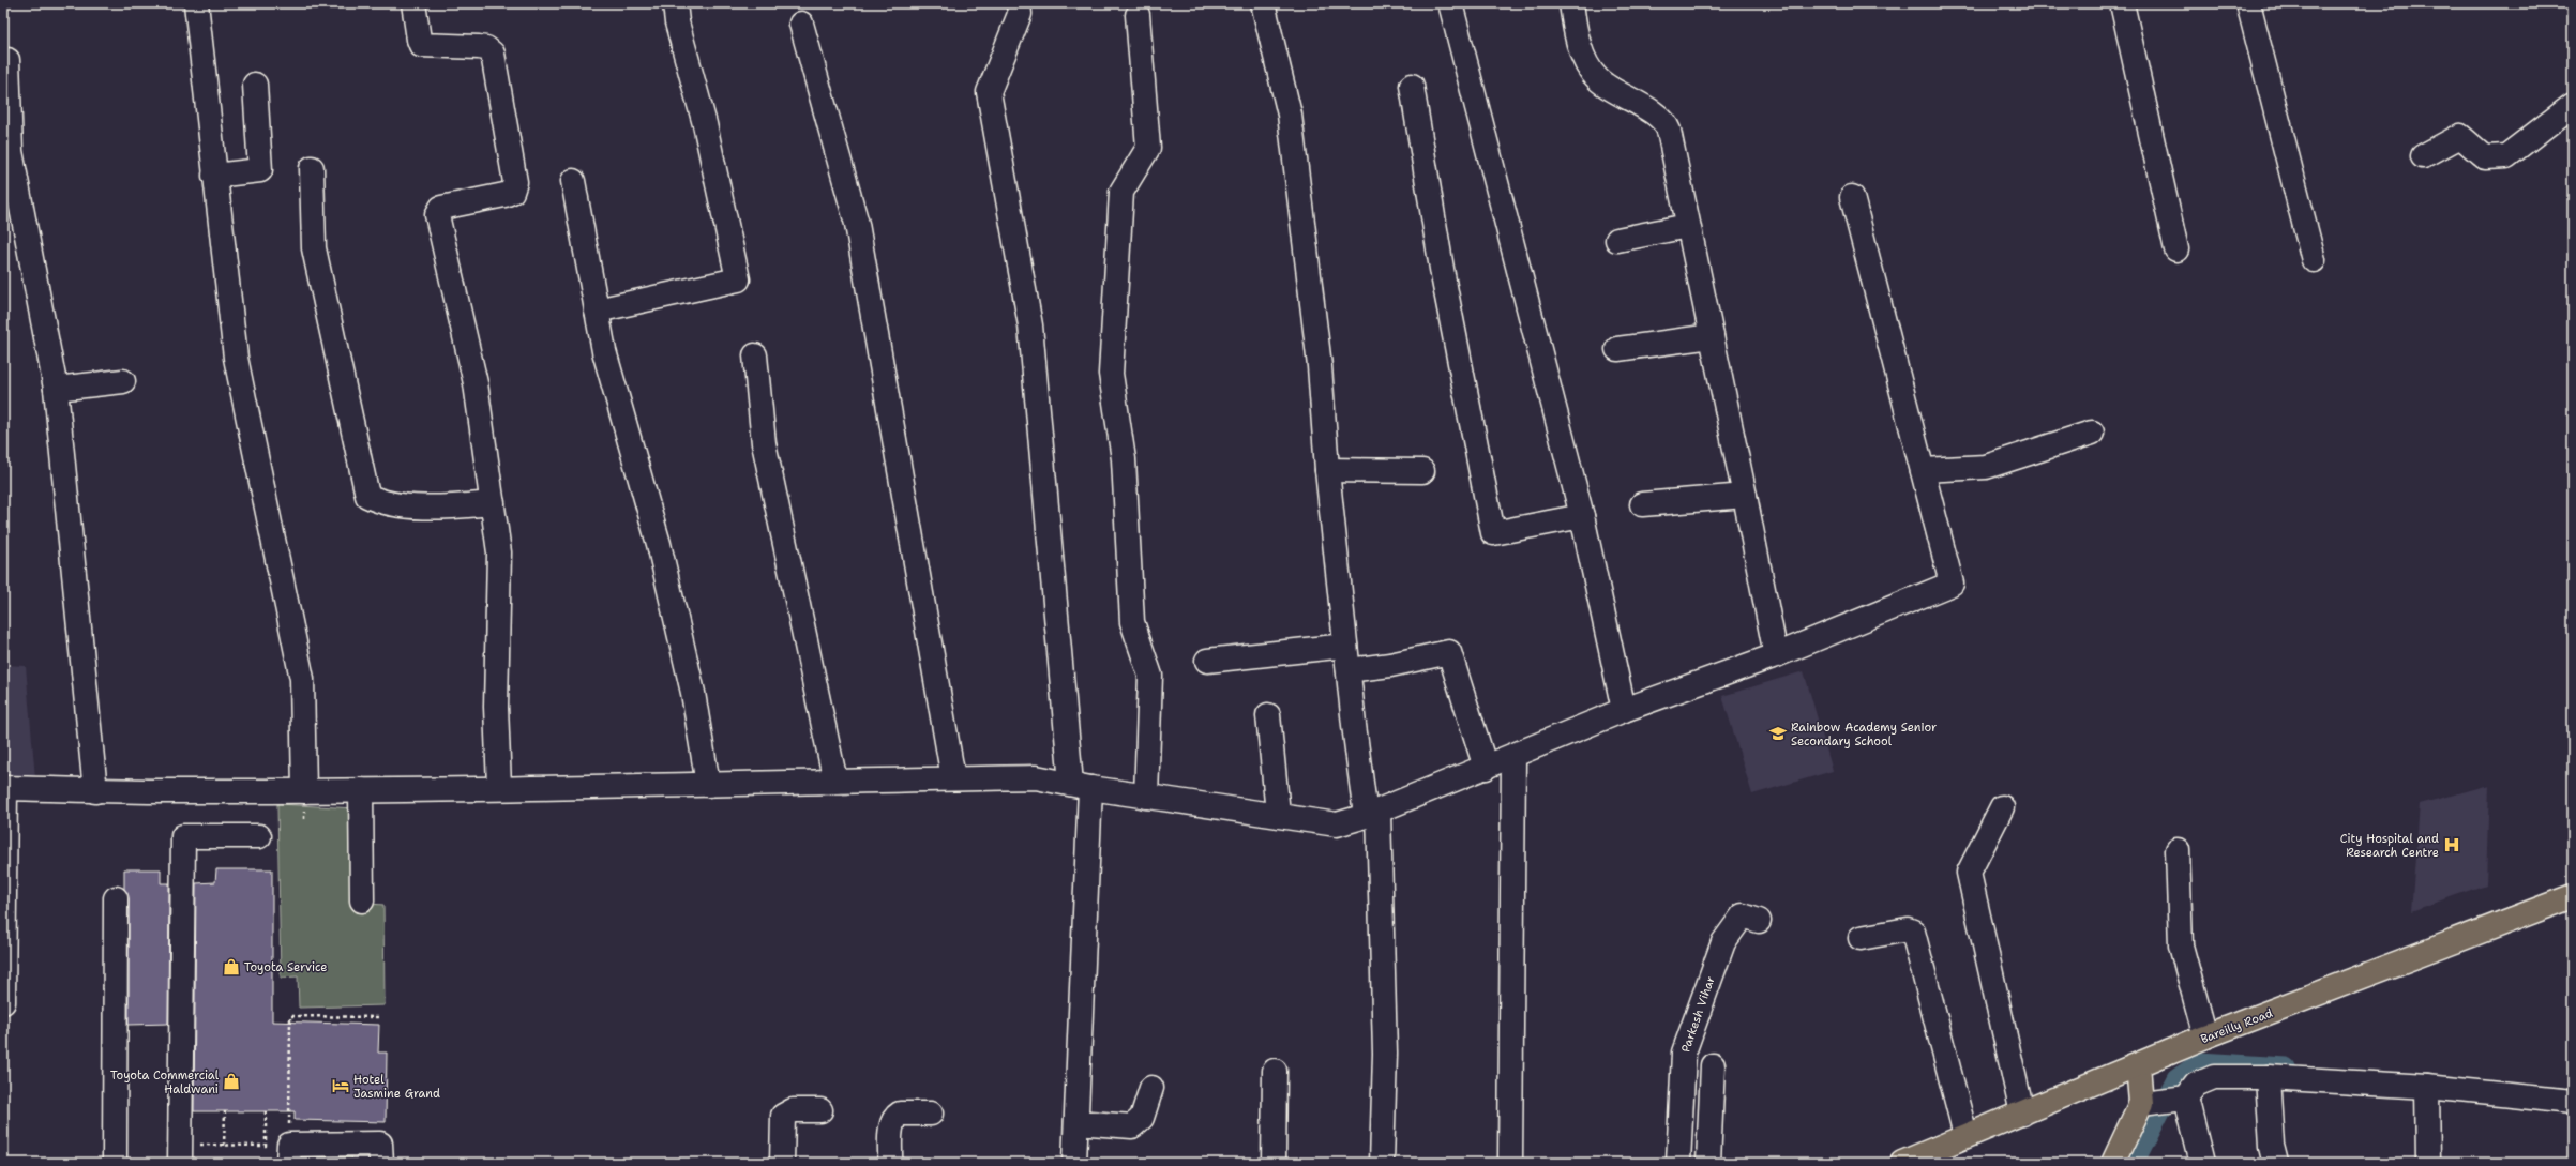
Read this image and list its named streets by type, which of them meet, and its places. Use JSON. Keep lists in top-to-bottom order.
{
  "streets": {
    "main road": ["Bareilly Road"],
    "street": ["Parkesh Vihar"]
  },
  "places": {
    "school or university": ["Rainbow Academy Senior Secondary School"],
    "hospital": ["City Hospital and Research Centre"],
    "shop": ["Toyota Service", "Toyota Commercial Haldwani"],
    "hotel": ["Hotel Jasmine Grand"]
  }
}
